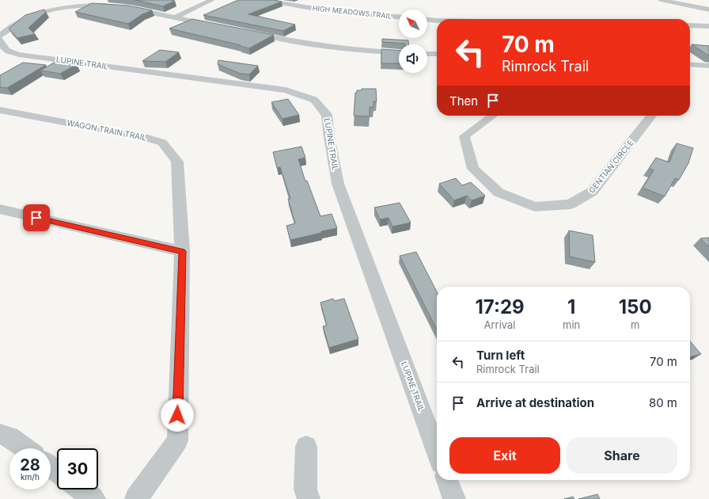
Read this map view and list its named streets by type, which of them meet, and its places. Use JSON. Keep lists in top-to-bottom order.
{
  "streets": {
    "street": [
      "HIGH MEADOWS TRAIL",
      "LUPINE TRAIL",
      "WAGON TRAIN TRAIL",
      "GENTIAN CIRCLE"
    ]
  },
  "north": "top left",
  "page": {
    "turn": ["70 m", "Rimrock Trail"],
    "then": "Then",
    "eta": [
      "17:29",
      "Arrival",
      "1",
      "min",
      "150",
      "m"
    ],
    "list": [
      {
        "name": "Turn left",
        "note": "Rimrock Trail",
        "value": "70 m"
      },
      {
        "name": "Arrive at destination",
        "value": "80 m"
      }
    ],
    "buttons": ["Exit", "Share"],
    "speed": "28 km/h",
    "limit": "30"
  }
}
